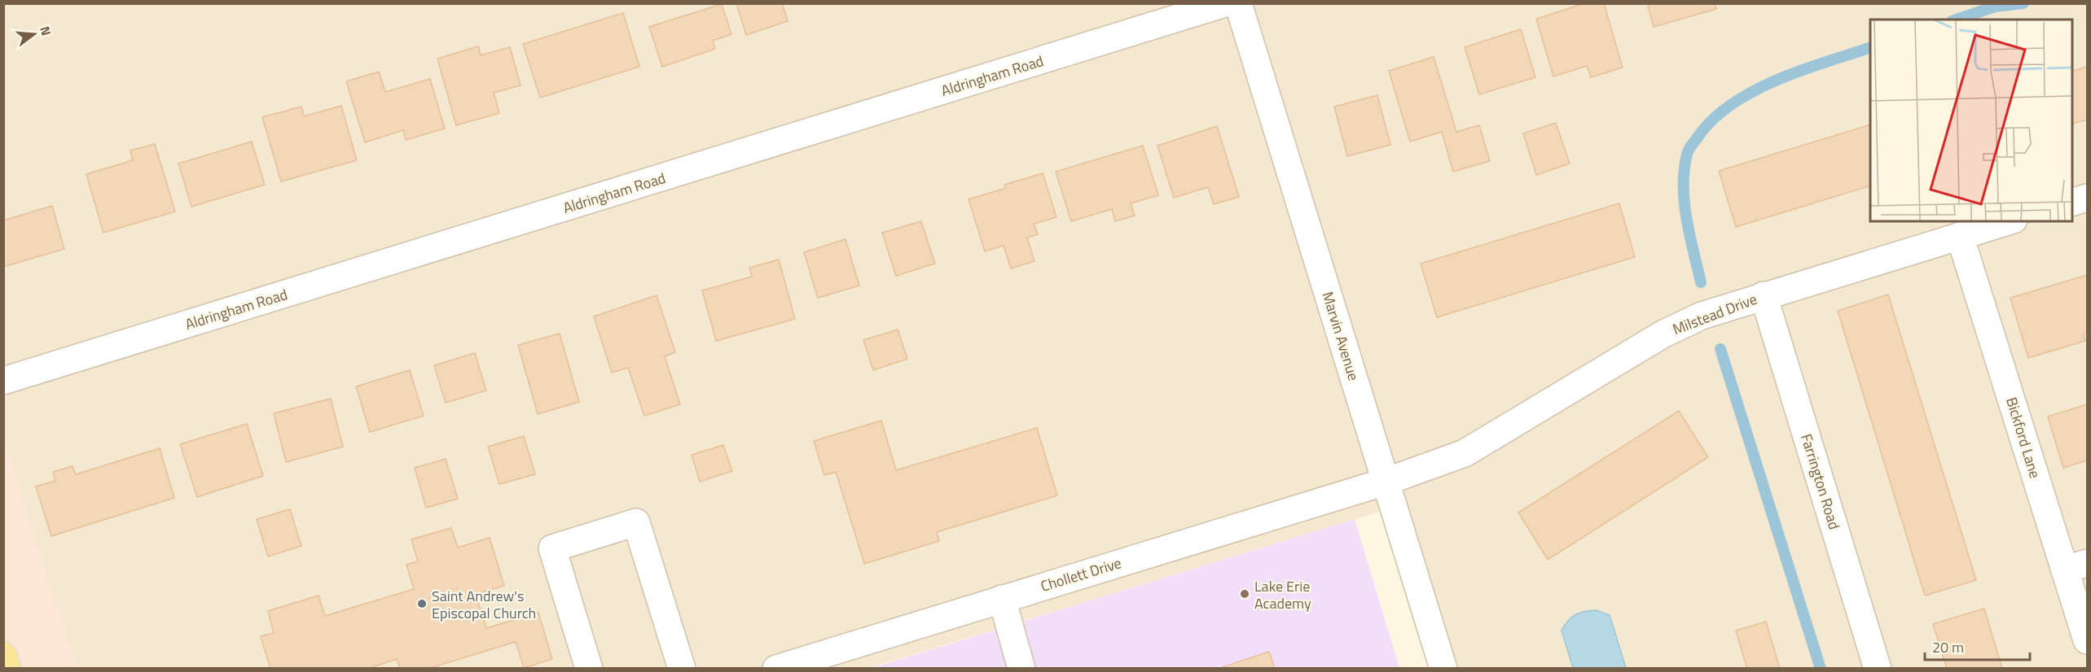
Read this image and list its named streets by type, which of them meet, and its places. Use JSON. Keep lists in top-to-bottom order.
{
  "streets": {
    "street": [
      "Aldringham Road",
      "Milstead Drive",
      "Marvin Avenue",
      "Bickford Lane",
      "Farrington Road",
      "Chollett Drive"
    ]
  },
  "crossings": [
    ["Milstead Drive", "Marvin Avenue"],
    ["Milstead Drive", "Bickford Lane"],
    ["Milstead Drive", "Farrington Road"],
    ["Milstead Drive", "Chollett Drive"],
    ["Marvin Avenue", "Chollett Drive"]
  ],
  "places": ["Lake Erie Academy", "Saint Andrew's Episcopal Church"],
  "scale_bar": "20 m",
  "north": "right"
}
